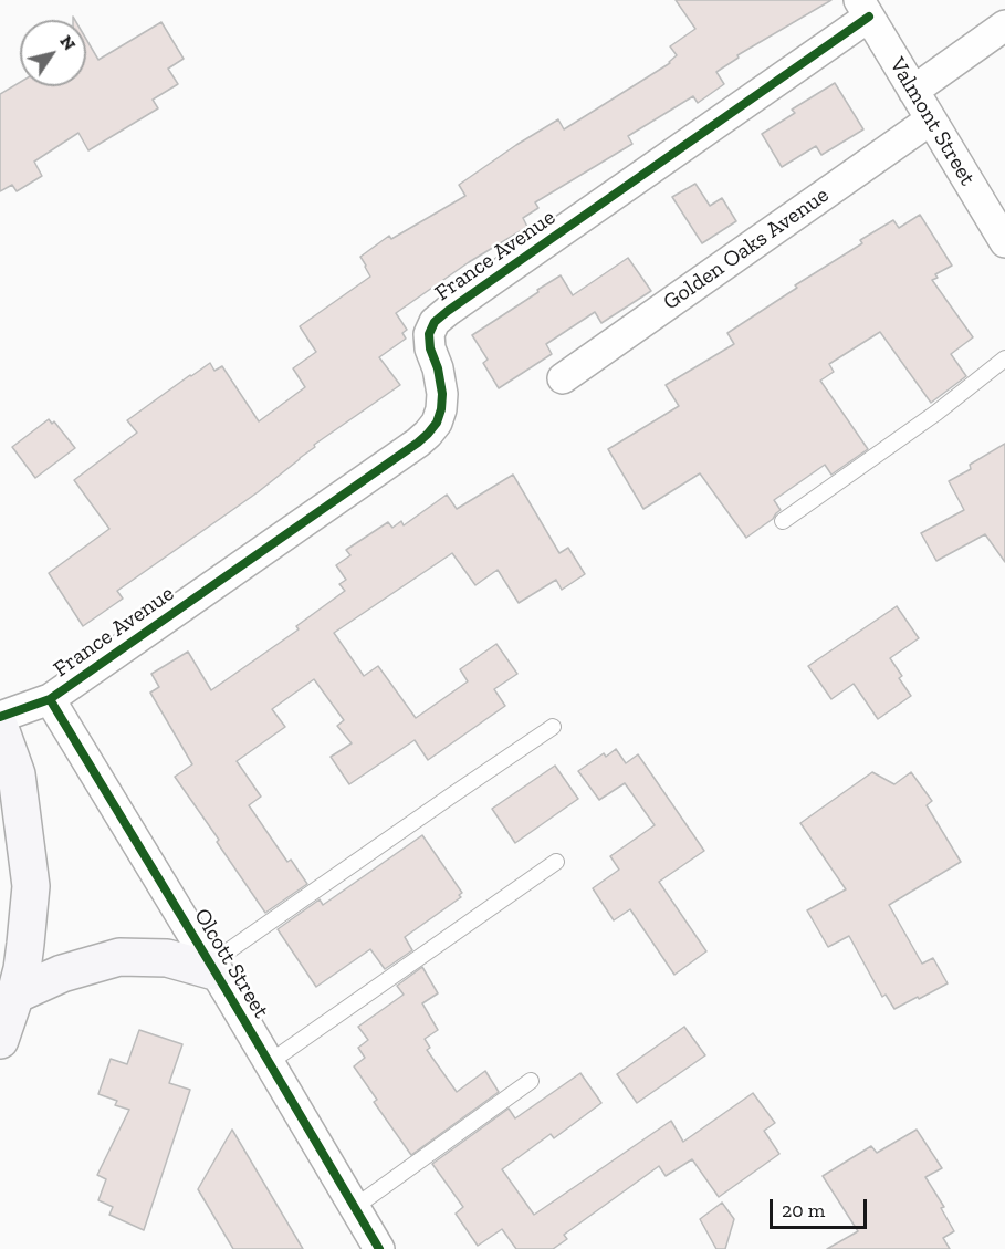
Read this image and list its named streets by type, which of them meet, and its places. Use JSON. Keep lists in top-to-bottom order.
{
  "streets": {
    "street": [
      "Valmont Street",
      "Golden Oaks Avenue",
      "France Avenue",
      "Olcott Street"
    ]
  },
  "crossings": [
    ["Valmont Street", "Golden Oaks Avenue"],
    ["Valmont Street", "France Avenue"],
    ["France Avenue", "Olcott Street"]
  ],
  "scale_bar": "20 m",
  "north": "top right"
}
